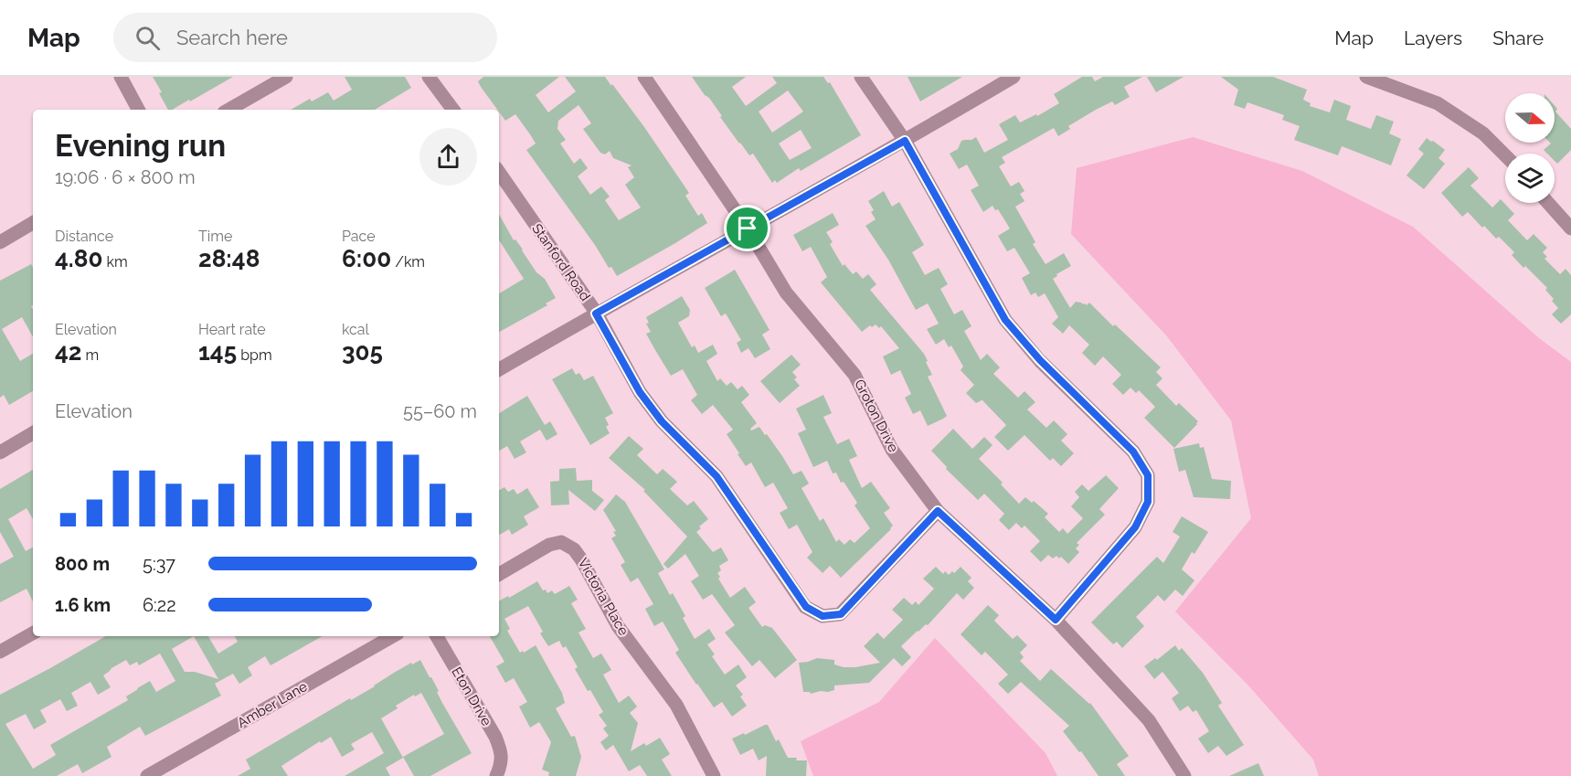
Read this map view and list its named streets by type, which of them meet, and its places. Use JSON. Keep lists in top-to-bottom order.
{
  "streets": {
    "street": [
      "Stanford Road",
      "Groton Drive",
      "Victoria Place",
      "Eton Drive",
      "Amber Lane"
    ]
  },
  "crossings": [
    ["Stanford Road", "Groton Drive"]
  ],
  "north": "right",
  "page": {
    "header": "Map",
    "search": "Search here",
    "nav": ["Map", "Layers", "Share"],
    "heading": ["Evening run", "19:06 · 6 × 800 m"],
    "stats": [
      ["Distance", "4.80 km"],
      ["Time", "28:48"],
      ["Pace", "6:00 /km"],
      ["Elevation", "42 m"],
      ["Heart rate", "145 bpm"],
      ["kcal", "305"]
    ],
    "chart": ["Elevation", "55–60 m"],
    "list": [
      {
        "name": "800 m",
        "note": "5:37"
      },
      {
        "name": "1.6 km",
        "note": "6:22"
      }
    ]
  }
}
